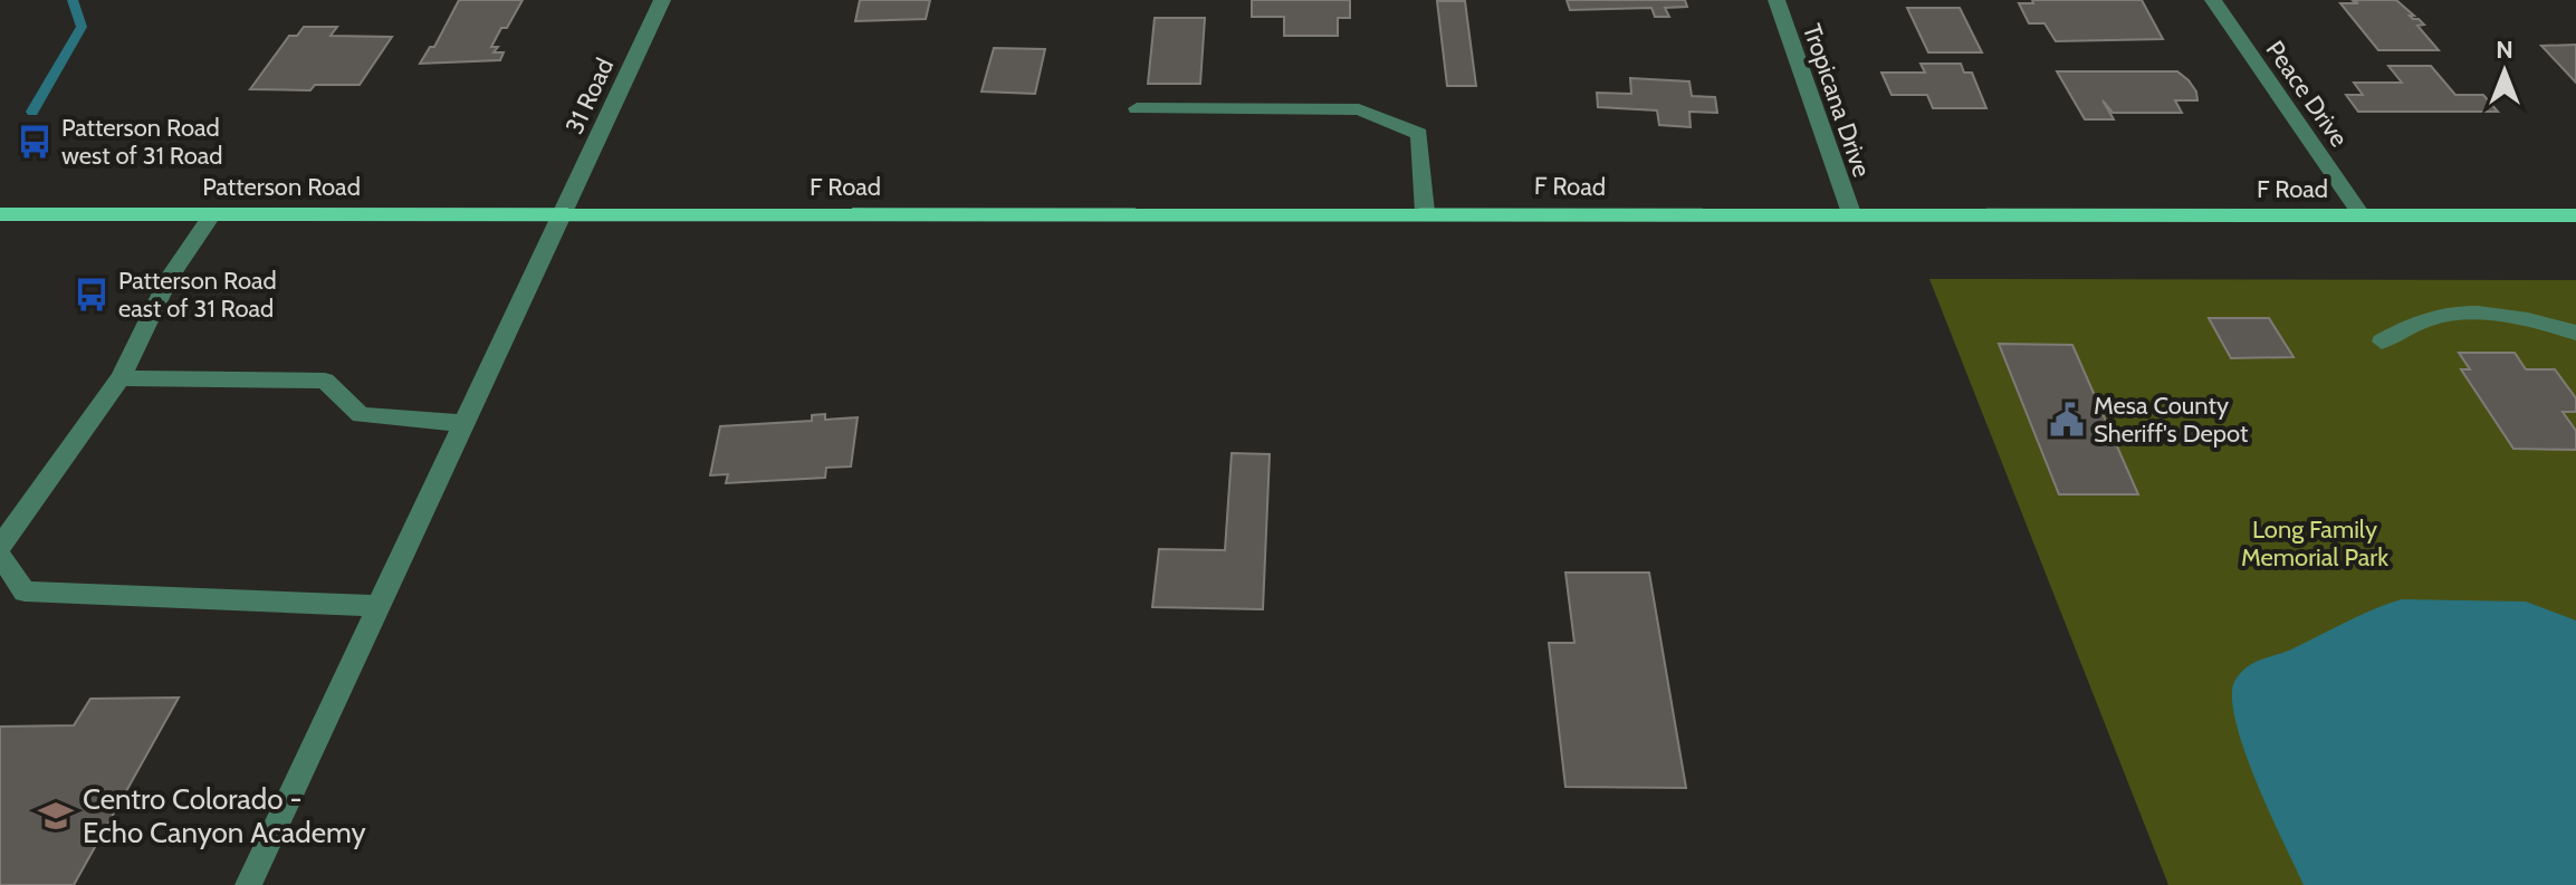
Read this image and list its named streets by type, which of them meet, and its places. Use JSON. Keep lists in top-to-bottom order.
{
  "streets": {
    "main road": ["Patterson Road", "F Road"],
    "street": ["Peace Drive", "31 Road", "Tropicana Drive"]
  },
  "crossings": [
    ["Peace Drive", "F Road"],
    ["31 Road", "Patterson Road"],
    ["31 Road", "F Road"],
    ["Tropicana Drive", "F Road"],
    ["Patterson Road", "F Road"]
  ],
  "parks": ["Long Family Memorial Park"],
  "places": {
    "bus stop": ["Patterson Road west of 31 Road", "Patterson Road east of 31 Road"],
    "public building": ["Mesa County Sheriff's Depot"],
    "school or university": ["Centro Colorado - Echo Canyon Academy"]
  },
  "north": "top"
}
